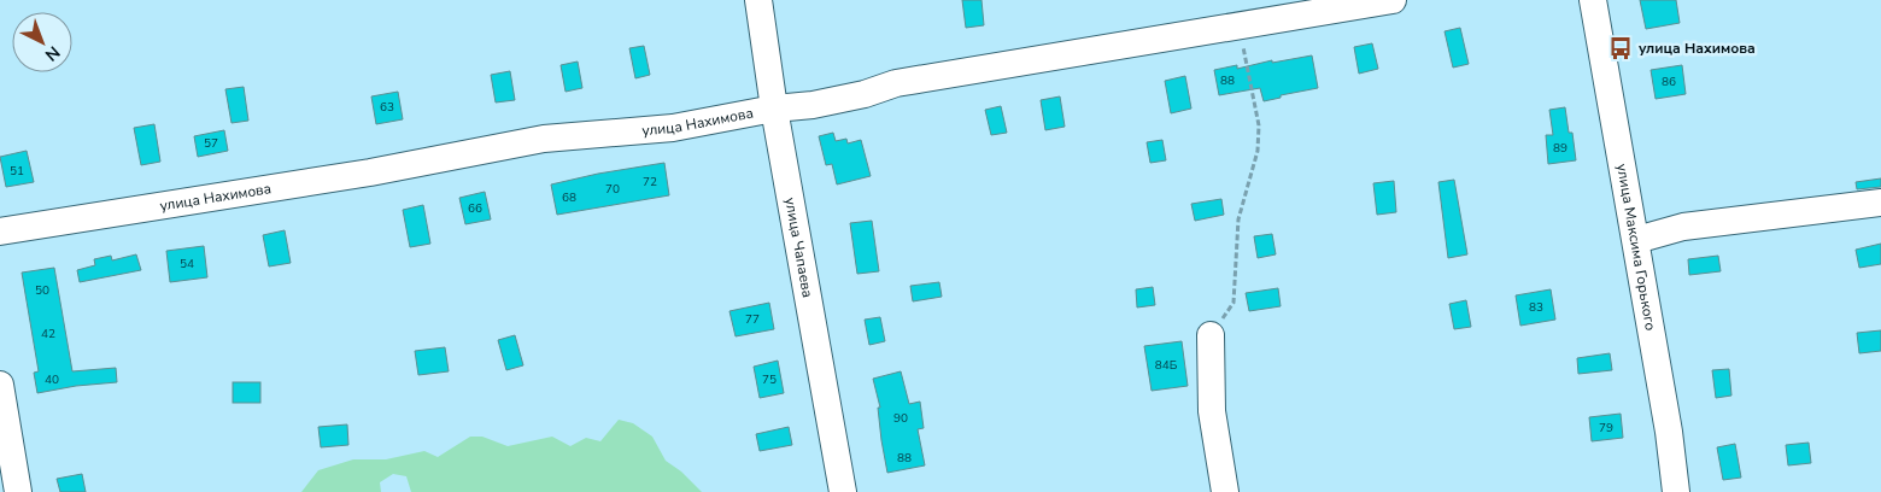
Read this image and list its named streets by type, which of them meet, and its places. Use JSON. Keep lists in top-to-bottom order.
{
  "streets": {
    "street": ["улица Нахимова", "улица Чапаева", "улица Максима Горького"]
  },
  "crossings": [
    ["улица Нахимова", "улица Чапаева"]
  ],
  "places": {
    "bus stop": ["улица Нахимова"]
  },
  "house_numbers": [
    "88",
    "86",
    "63",
    "57",
    "89",
    "51",
    "72",
    "70",
    "68",
    "66",
    "54",
    "50",
    "83",
    "77",
    "42",
    "84Б",
    "40",
    "75",
    "90",
    "79",
    "88"
  ],
  "north": "bottom right"
}
